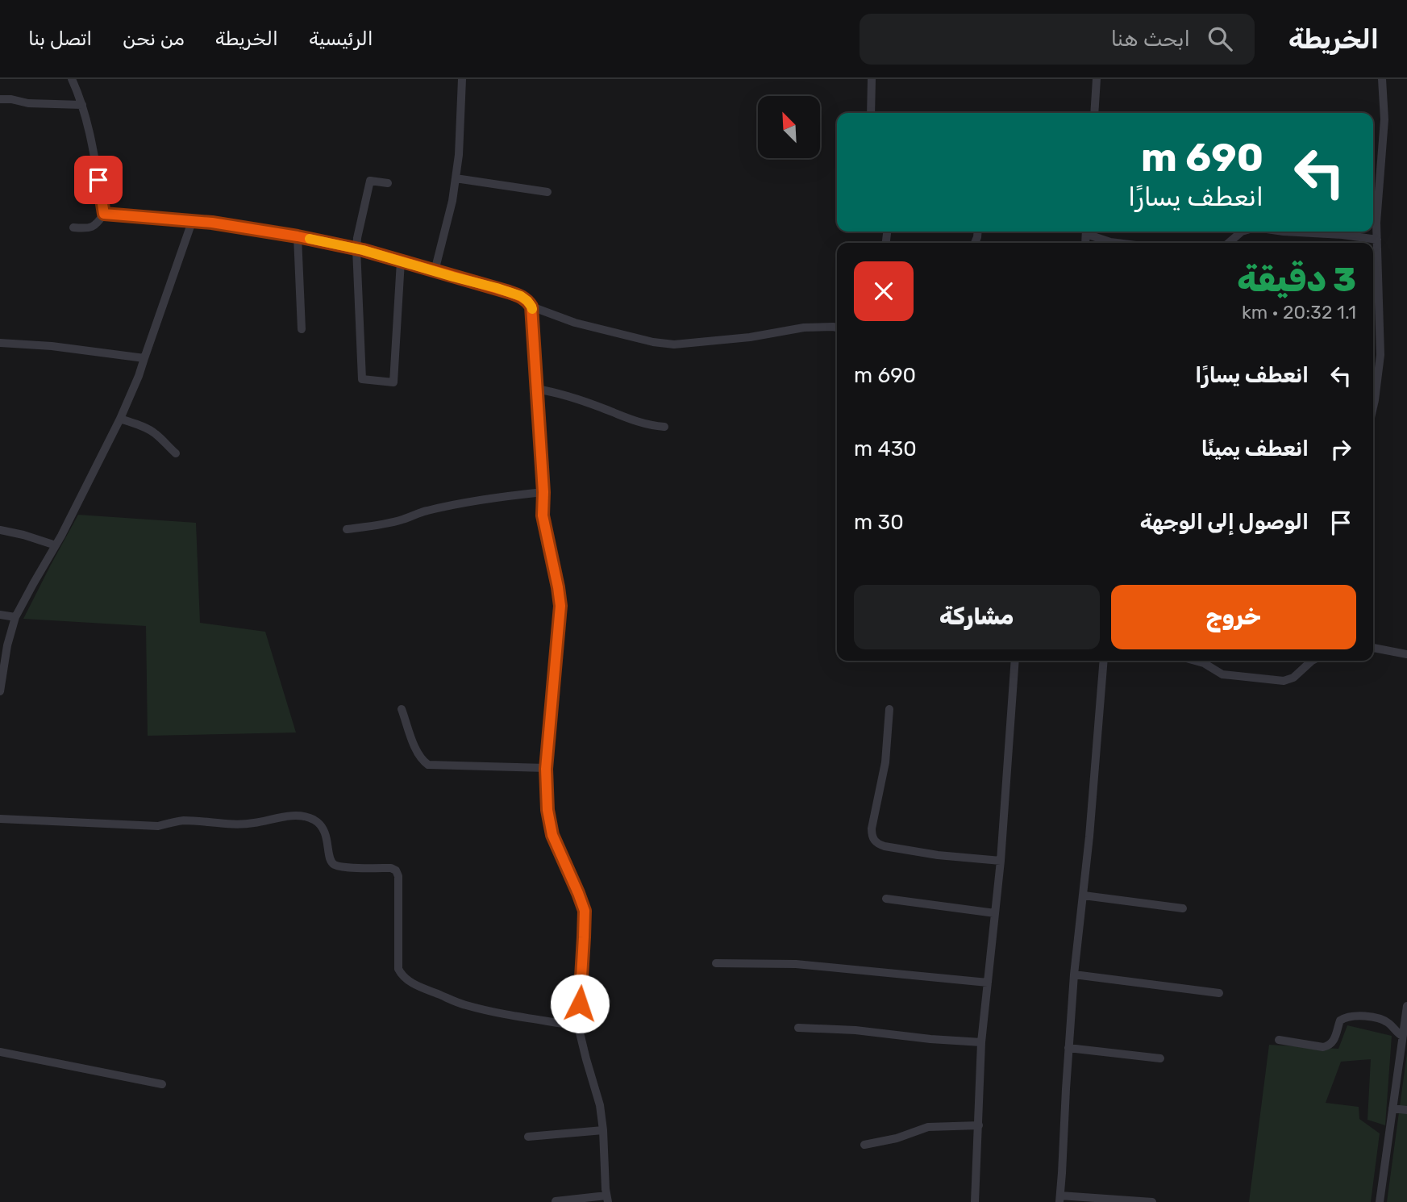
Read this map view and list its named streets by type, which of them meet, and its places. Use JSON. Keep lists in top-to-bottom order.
{
  "north": "top left",
  "page": {
    "header": "الخريطة",
    "search": "ابحث هنا",
    "nav": [
      "الرئيسية",
      "الخريطة",
      "من نحن",
      "اتصل بنا"
    ],
    "turn": ["690 m", "انعطف يسارًا"],
    "heading": ["3 دقيقة", "1.1 km · 20:32"],
    "list": [
      {
        "name": "انعطف يسارًا",
        "value": "690 m"
      },
      {
        "name": "انعطف يمينًا",
        "value": "430 m"
      },
      {
        "name": "الوصول إلى الوجهة",
        "value": "30 m"
      }
    ],
    "buttons": ["خروج", "مشاركة"]
  }
}
